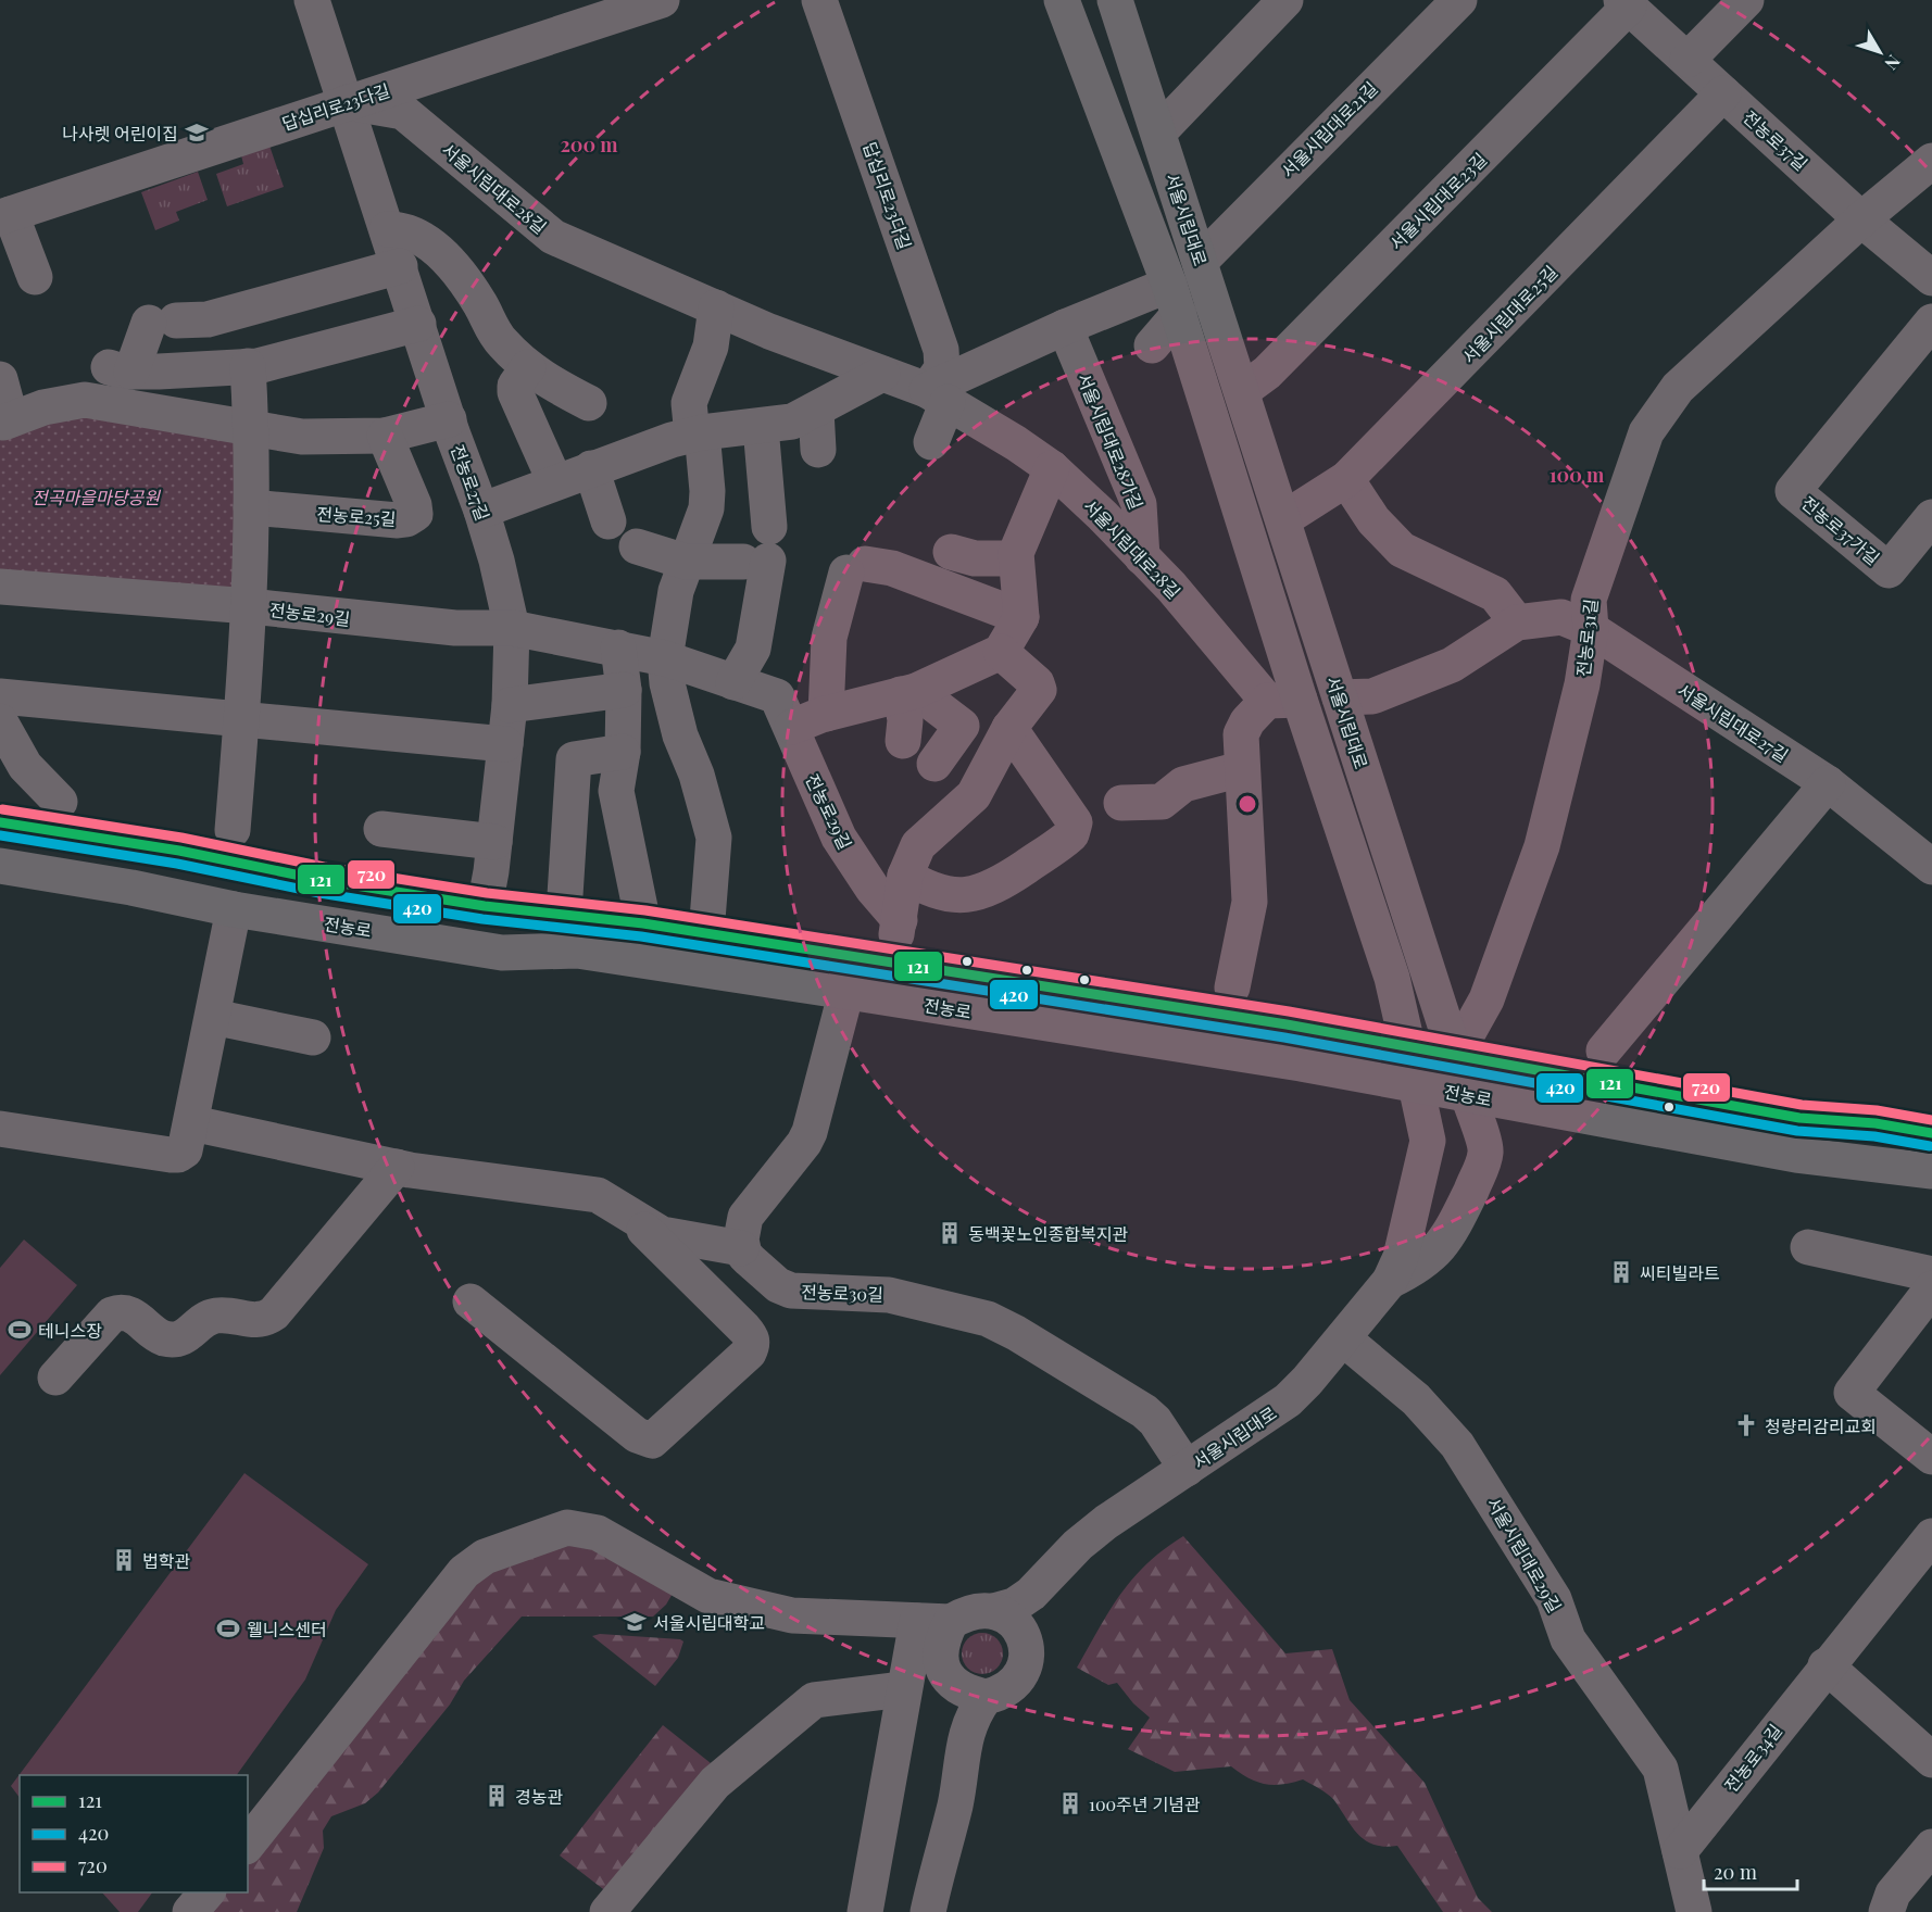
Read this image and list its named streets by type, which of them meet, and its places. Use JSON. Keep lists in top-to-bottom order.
{
  "streets": {
    "main road": ["서울시립대로", "전농로"],
    "street": [
      "답십리로23다길",
      "서울시립대로21길",
      "전농로37길",
      "서울시립대로28길",
      "서울시립대로23길",
      "서울시립대로25길",
      "서울시립대로28가길",
      "전농로27길",
      "전농로25길",
      "전농로37가길",
      "전농로29길",
      "전농로31길",
      "서울시립대로27길",
      "전농로30길",
      "서울시립대로29길",
      "전농로34길"
    ]
  },
  "crossings": [
    ["답십리로23다길", "서울시립대로28길"],
    ["답십리로23다길", "전농로27길"],
    ["서울시립대로21길", "서울시립대로"],
    ["전농로37길", "서울시립대로23길"],
    ["전농로37길", "서울시립대로25길"],
    ["전농로37길", "전농로31길"],
    ["서울시립대로28길", "서울시립대로"],
    ["서울시립대로28길", "서울시립대로28가길"],
    ["서울시립대로28길", "전농로27길"],
    ["서울시립대로23길", "서울시립대로"],
    ["서울시립대로", "서울시립대로25길"],
    ["서울시립대로", "전농로31길"],
    ["서울시립대로", "서울시립대로27길"],
    ["서울시립대로", "전농로"],
    ["서울시립대로", "전농로30길"],
    ["서울시립대로", "서울시립대로29길"],
    ["전농로27길", "전농로29길"],
    ["전농로27길", "전농로"],
    ["전농로31길", "서울시립대로27길"],
    ["전농로31길", "전농로"],
    ["서울시립대로29길", "전농로34길"]
  ],
  "parks": ["전곡마을마당공원"],
  "places": {
    "school or university": ["나사렛 어린이집", "서울시립대학교"],
    "building": [
      "동백꽃노인종합복지관",
      "씨티빌라트",
      "법학관",
      "경농관",
      "100주년 기념관"
    ],
    "sports": ["테니스장", "웰니스센터"],
    "church": ["청량리감리교회"]
  },
  "lines": ["transit line 720", "transit line 121", "transit line 420"],
  "legend": ["121", "420", "720"],
  "scale_bar": "20 m",
  "north": "bottom right",
  "rings": ["200 m", "100 m"]
}
